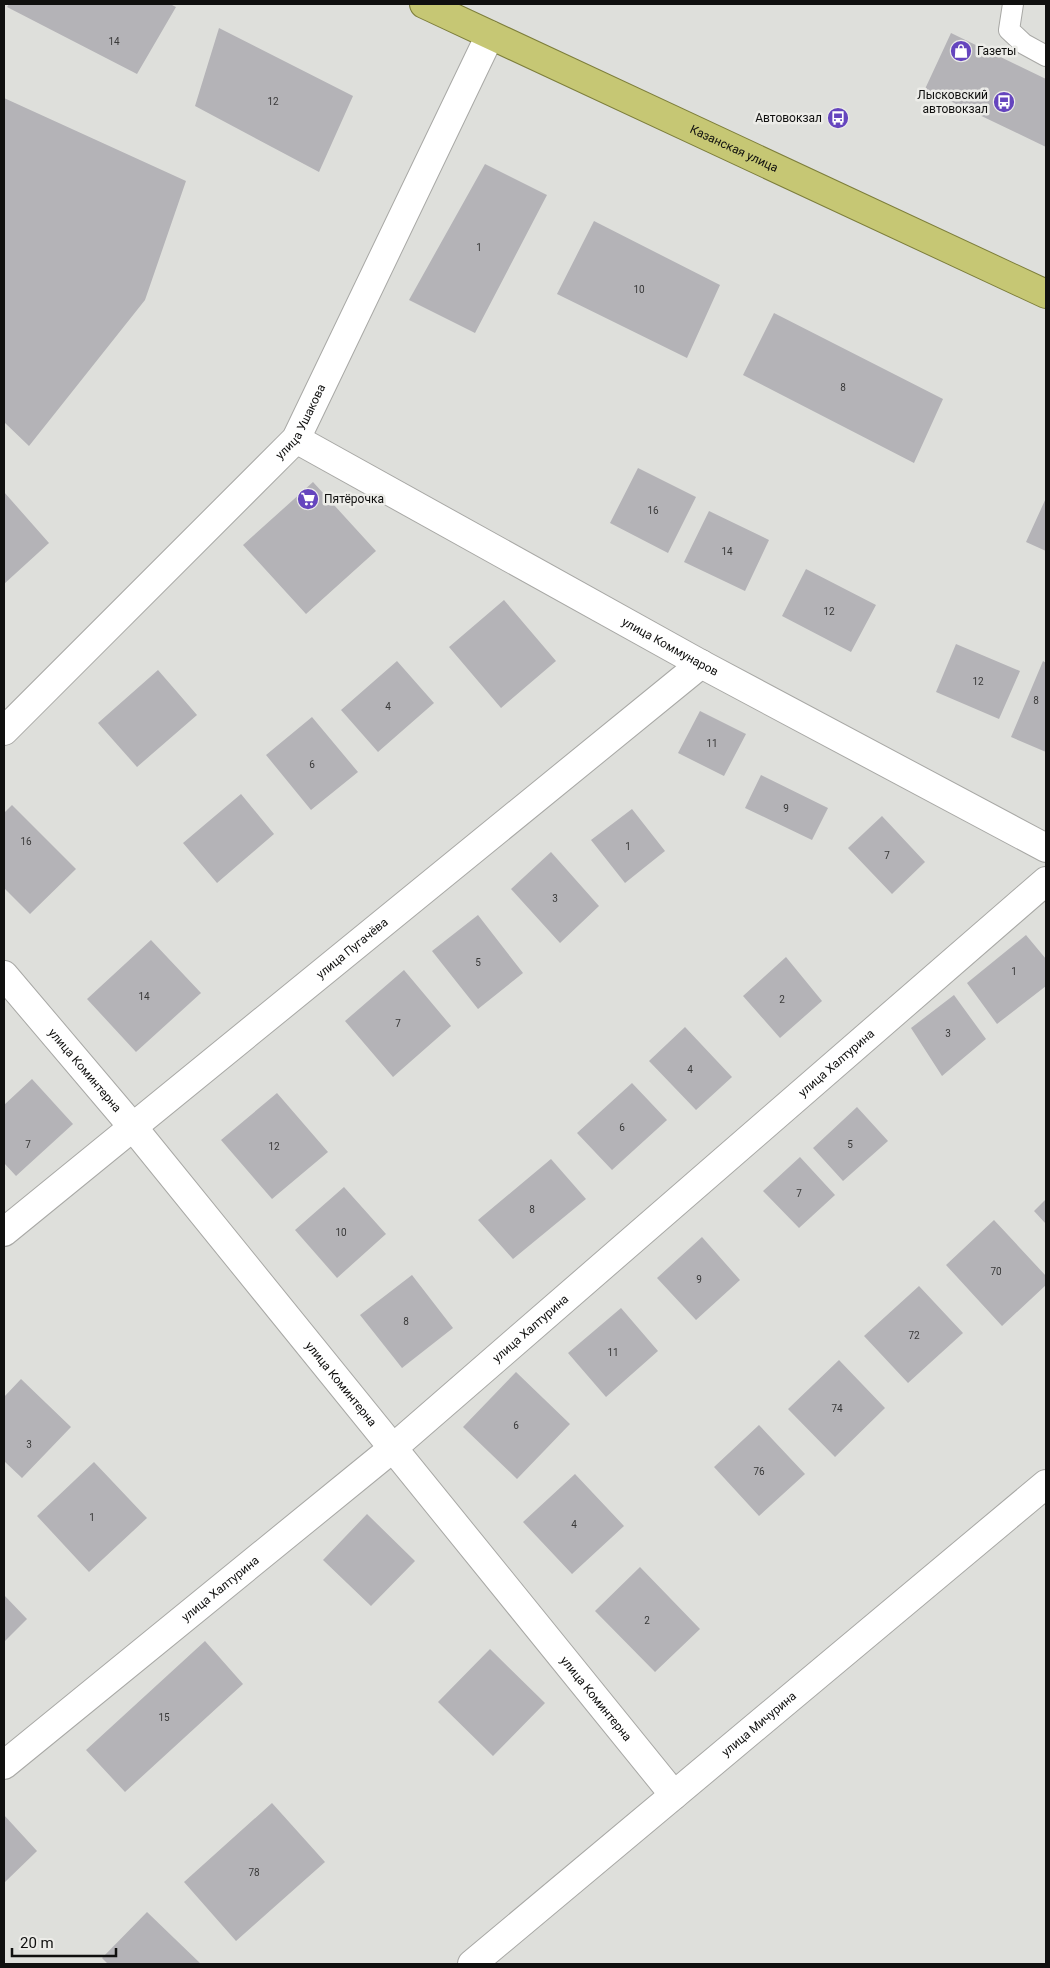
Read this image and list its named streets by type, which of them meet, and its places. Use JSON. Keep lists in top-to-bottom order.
{
  "streets": {
    "highway": ["Казанская улица"],
    "street": [
      "улица Ушакова",
      "улица Коммунаров",
      "улица Пугачёва",
      "улица Халтурина",
      "улица Коминтерна",
      "улица Мичурина"
    ]
  },
  "crossings": [
    ["Казанская улица", "улица Ушакова"],
    ["улица Ушакова", "улица Коммунаров"],
    ["улица Коммунаров", "улица Пугачёва"],
    ["улица Пугачёва", "улица Коминтерна"],
    ["улица Халтурина", "улица Коминтерна"],
    ["улица Коминтерна", "улица Мичурина"]
  ],
  "places": {
    "shop": ["Газеты"],
    "bus stop": ["Лысковский автовокзал", "Автовокзал"],
    "supermarket": ["Пятёрочка"]
  },
  "house_numbers": [
    "14",
    "12",
    "1",
    "10",
    "8",
    "16",
    "14",
    "12",
    "12",
    "8",
    "4",
    "11",
    "6",
    "9",
    "16",
    "1",
    "7",
    "3",
    "5",
    "1",
    "14",
    "2",
    "7",
    "3",
    "4",
    "6",
    "7",
    "5",
    "12",
    "7",
    "8",
    "10",
    "70",
    "9",
    "8",
    "72",
    "11",
    "74",
    "6",
    "3",
    "76",
    "1",
    "4",
    "2",
    "15",
    "78"
  ],
  "scale_bar": "20 m"
}
